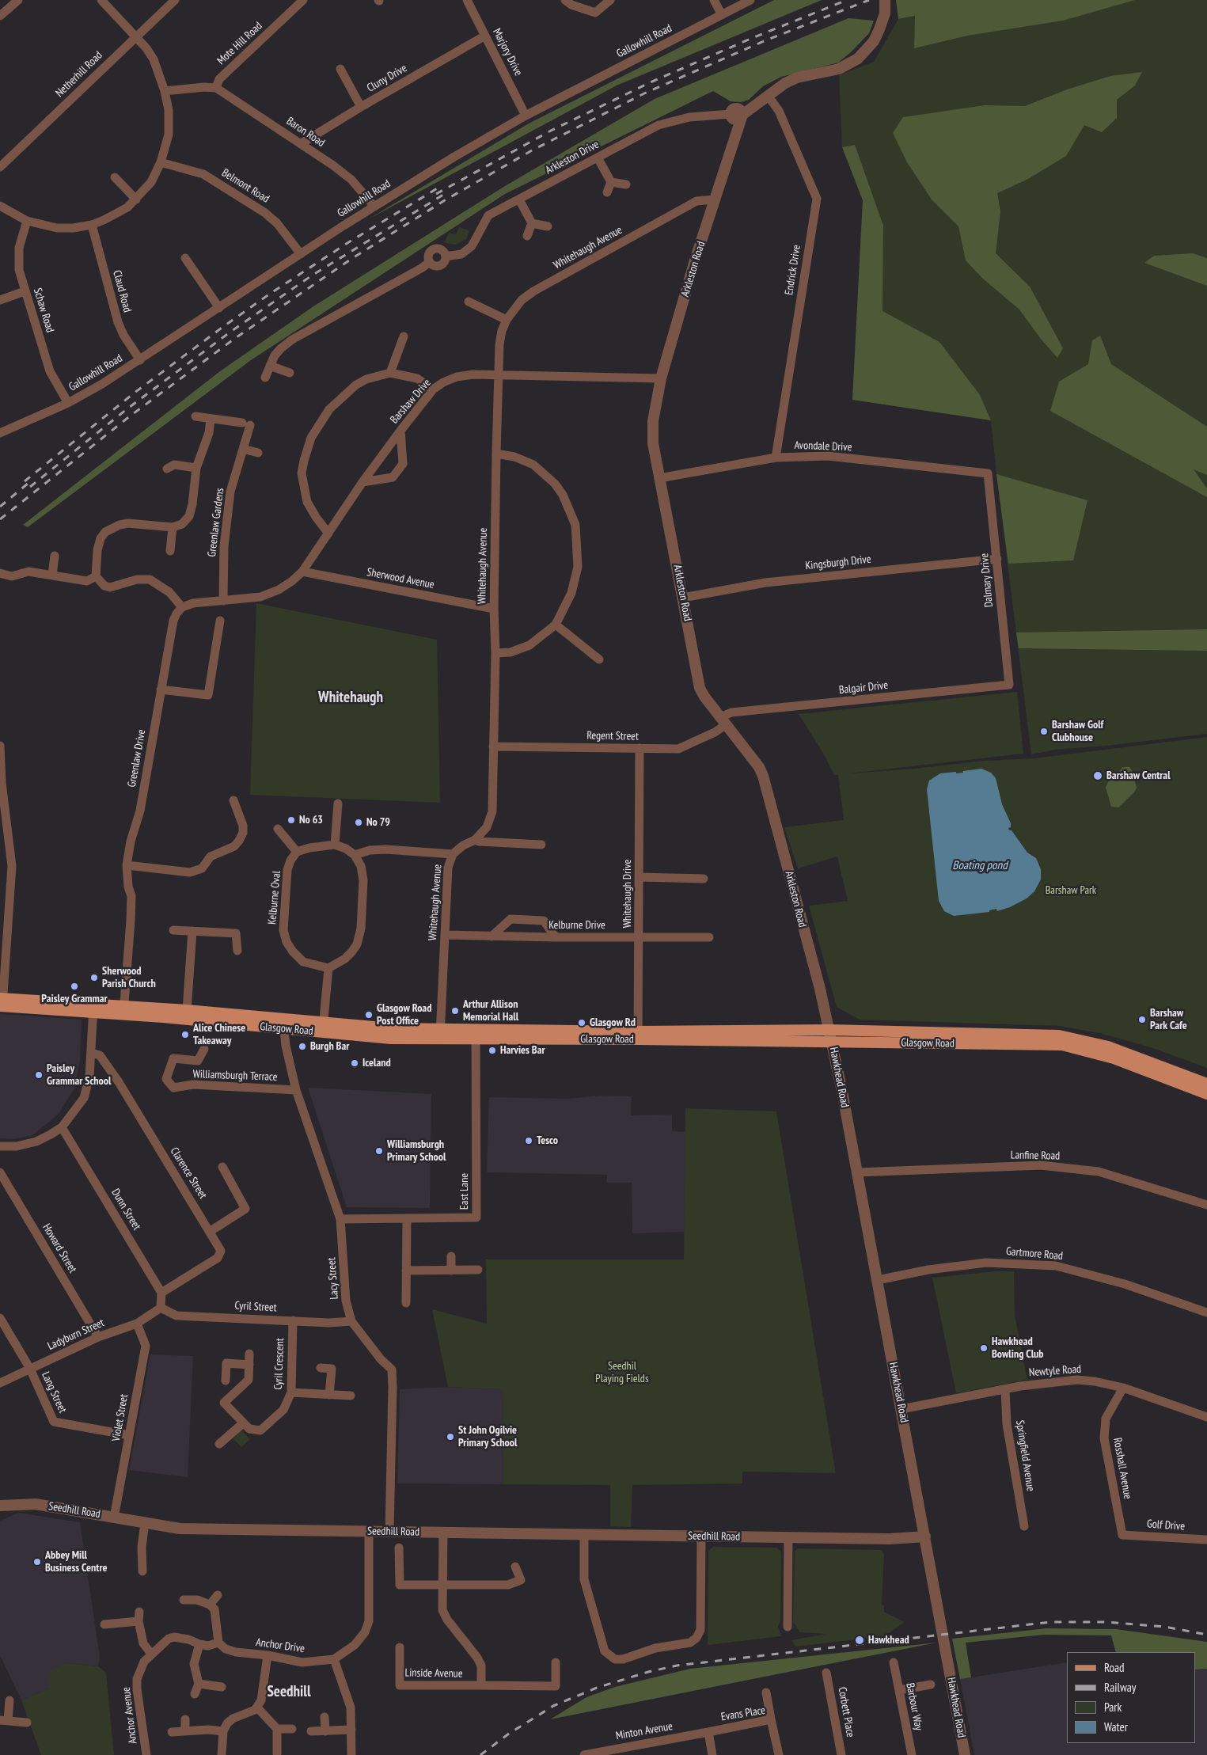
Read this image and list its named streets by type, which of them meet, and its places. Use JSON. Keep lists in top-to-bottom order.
{
  "streets": {
    "main road": ["Glasgow Road"],
    "street": [
      "Gallowhill Road",
      "Mote Hill Road",
      "Marjory Drive",
      "Netherhill Road",
      "Cluny Drive",
      "Baron Road",
      "Arkleston Drive",
      "Belmont Road",
      "Whitehaugh Avenue",
      "Arkleston Road",
      "Endrick Drive",
      "Claud Road",
      "Schaw Road",
      "Barshaw Drive",
      "Avondale Drive",
      "Greenlaw Gardens",
      "Kingsburgh Drive",
      "Sherwood Avenue",
      "Dalmary Drive",
      "Balgair Drive",
      "Regent Street",
      "Greenlaw Drive",
      "Whitehaugh Drive",
      "Kelburne Oval",
      "Kelburne Drive",
      "Williamsburgh Terrace",
      "Hawkhead Road",
      "Lanfine Road",
      "Clarence Street",
      "East Lane",
      "Dunn Street",
      "Howard Street",
      "Gartmore Road",
      "Lacy Street",
      "Cyril Street",
      "Ladyburn Street",
      "Cyril Crescent",
      "Newtyle Road",
      "Lang Street",
      "Violet Street",
      "Springfield Avenue",
      "Rosshall Avenue",
      "Seedhill Road",
      "Golf Drive",
      "Anchor Drive",
      "Linside Avenue",
      "Barbour Way",
      "Corbett Place",
      "Evans Place",
      "Anchor Avenue",
      "Minton Avenue"
    ]
  },
  "crossings": [
    ["Gallowhill Road", "Marjory Drive"],
    ["Gallowhill Road", "Baron Road"],
    ["Gallowhill Road", "Belmont Road"],
    ["Gallowhill Road", "Claud Road"],
    ["Gallowhill Road", "Schaw Road"],
    ["Mote Hill Road", "Baron Road"],
    ["Marjory Drive", "Cluny Drive"],
    ["Cluny Drive", "Baron Road"],
    ["Arkleston Drive", "Arkleston Road"],
    ["Whitehaugh Avenue", "Arkleston Road"],
    ["Whitehaugh Avenue", "Barshaw Drive"],
    ["Whitehaugh Avenue", "Sherwood Avenue"],
    ["Whitehaugh Avenue", "Regent Street"],
    ["Whitehaugh Avenue", "Kelburne Drive"],
    ["Whitehaugh Avenue", "Glasgow Road"],
    ["Arkleston Road", "Barshaw Drive"],
    ["Arkleston Road", "Avondale Drive"],
    ["Arkleston Road", "Kingsburgh Drive"],
    ["Arkleston Road", "Balgair Drive"],
    ["Arkleston Road", "Regent Street"],
    ["Arkleston Road", "Glasgow Road"],
    ["Arkleston Road", "Hawkhead Road"],
    ["Endrick Drive", "Avondale Drive"],
    ["Barshaw Drive", "Greenlaw Gardens"],
    ["Barshaw Drive", "Sherwood Avenue"],
    ["Avondale Drive", "Dalmary Drive"],
    ["Kingsburgh Drive", "Dalmary Drive"],
    ["Dalmary Drive", "Balgair Drive"],
    ["Balgair Drive", "Regent Street"],
    ["Regent Street", "Whitehaugh Drive"],
    ["Greenlaw Drive", "Glasgow Road"],
    ["Whitehaugh Drive", "Kelburne Drive"],
    ["Whitehaugh Drive", "Glasgow Road"],
    ["Glasgow Road", "Hawkhead Road"],
    ["Glasgow Road", "East Lane"],
    ["Glasgow Road", "Lacy Street"],
    ["Williamsburgh Terrace", "Lacy Street"],
    ["Hawkhead Road", "Lanfine Road"],
    ["Hawkhead Road", "Gartmore Road"],
    ["Hawkhead Road", "Newtyle Road"],
    ["Hawkhead Road", "Seedhill Road"],
    ["Clarence Street", "Dunn Street"],
    ["East Lane", "Lacy Street"],
    ["Howard Street", "Ladyburn Street"],
    ["Lacy Street", "Cyril Street"],
    ["Lacy Street", "Seedhill Road"],
    ["Cyril Street", "Ladyburn Street"],
    ["Cyril Street", "Cyril Crescent"],
    ["Ladyburn Street", "Lang Street"],
    ["Ladyburn Street", "Violet Street"],
    ["Newtyle Road", "Springfield Avenue"],
    ["Newtyle Road", "Rosshall Avenue"],
    ["Lang Street", "Violet Street"],
    ["Violet Street", "Seedhill Road"],
    ["Rosshall Avenue", "Golf Drive"],
    ["Seedhill Road", "Anchor Drive"],
    ["Anchor Drive", "Anchor Avenue"],
    ["Evans Place", "Minton Avenue"]
  ],
  "districts": ["Whitehaugh", "Seedhill"],
  "water": ["Boating pond"],
  "parks": ["Barshaw Park", "Seedhil Playing Fields"],
  "places": [
    "Barshaw Golf Clubhouse",
    "Barshaw Central",
    "No 63",
    "No 79",
    "Sherwood Parish Church",
    "Paisley Grammar",
    "Arthur Allison Memorial Hall",
    "Glasgow Road Post Office",
    "Barshaw Park Cafe",
    "Glasgow Rd",
    "Alice Chinese Takeaway",
    "Burgh Bar",
    "Harvies Bar",
    "Iceland",
    "Paisley Grammar School",
    "Tesco",
    "Williamsburgh Primary School",
    "Hawkhead Bowling Club",
    "St John Ogilvie Primary School",
    "Abbey Mill Business Centre",
    "Hawkhead"
  ],
  "legend": [
    "Road",
    "Railway",
    "Park",
    "Water"
  ]
}
